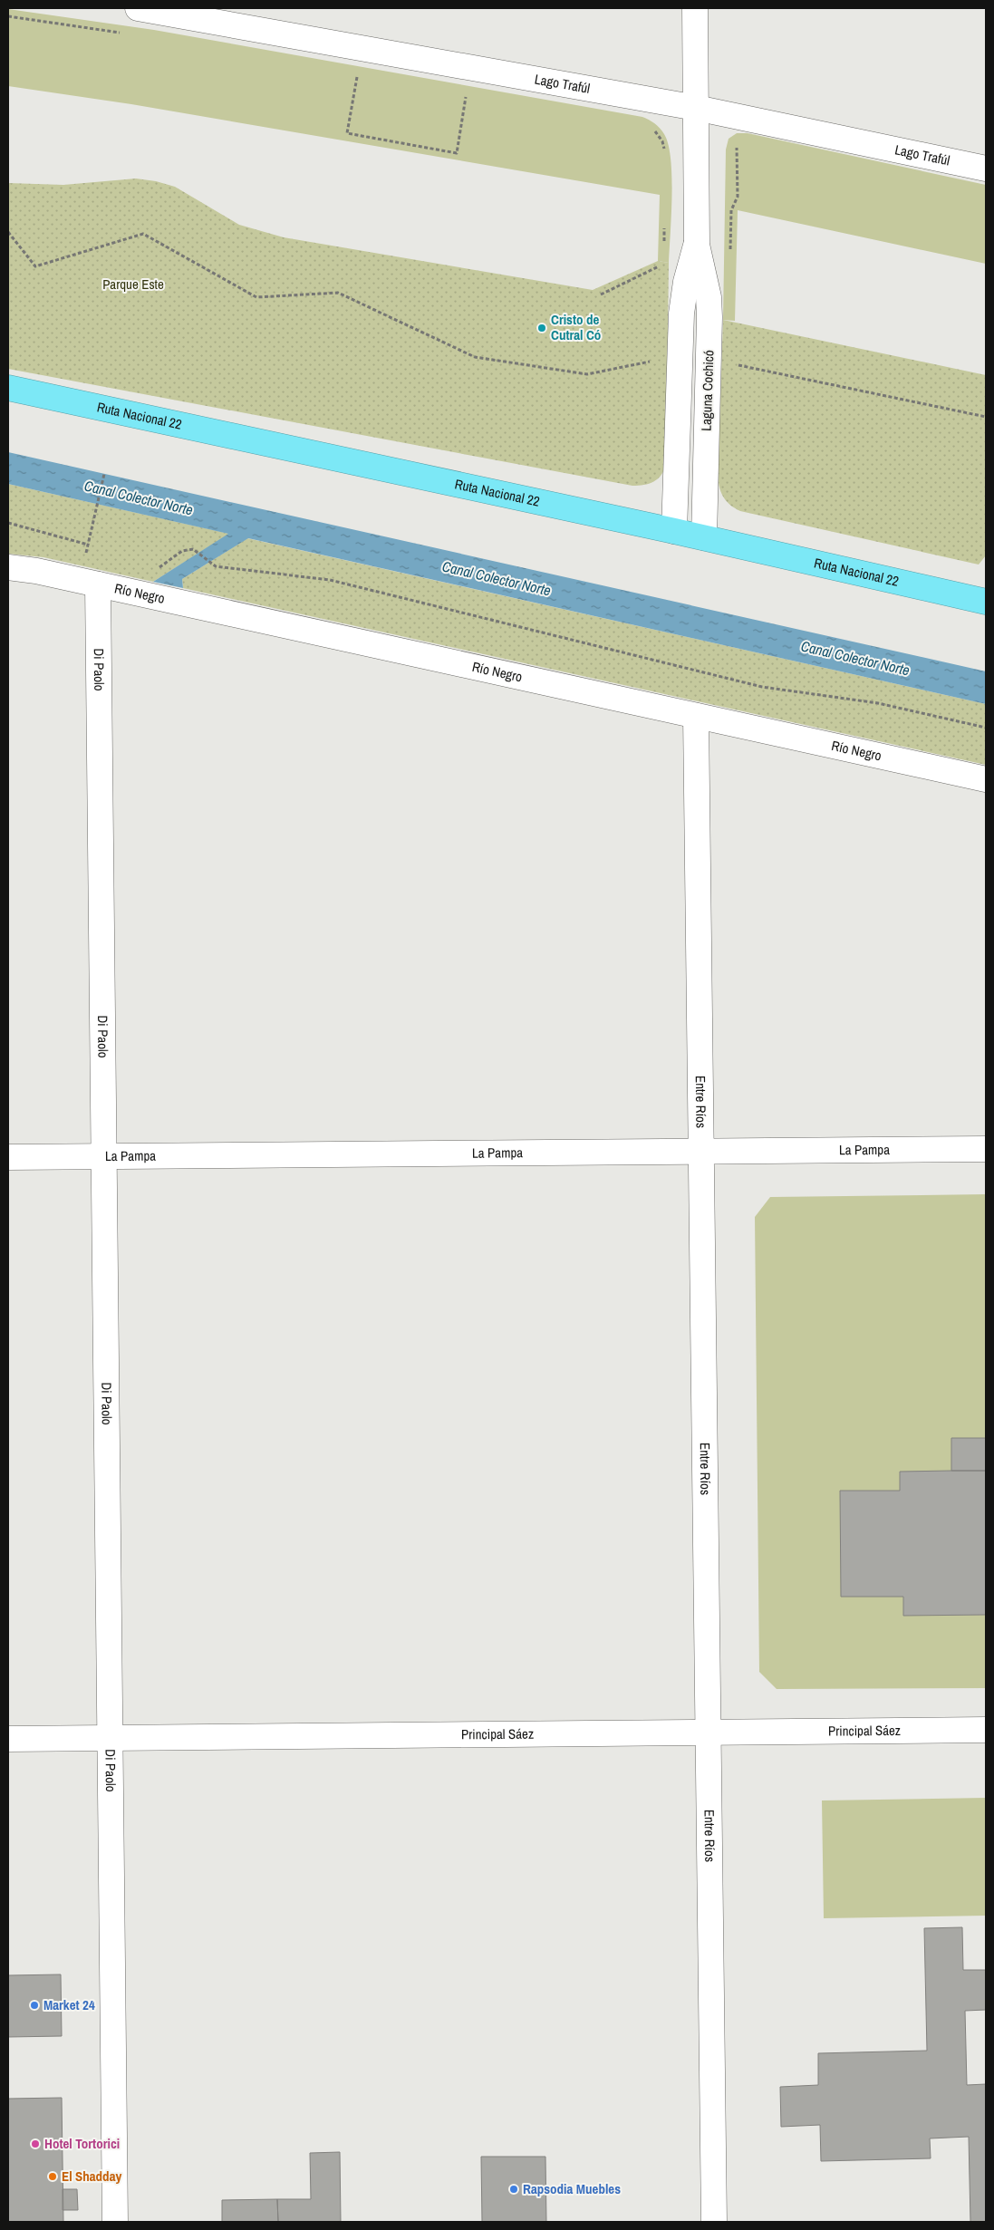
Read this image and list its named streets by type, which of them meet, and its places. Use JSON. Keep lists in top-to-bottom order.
{
  "streets": {
    "highway": ["Ruta Nacional 22"],
    "street": [
      "Lago Trafúl",
      "Laguna Cochicó",
      "Río Negro",
      "Di Paolo",
      "Entre Ríos",
      "La Pampa",
      "Principal Sáez"
    ]
  },
  "crossings": [
    ["Lago Trafúl", "Laguna Cochicó"],
    ["Laguna Cochicó", "Ruta Nacional 22"],
    ["Río Negro", "Di Paolo"],
    ["Río Negro", "Entre Ríos"],
    ["Di Paolo", "La Pampa"],
    ["Di Paolo", "Principal Sáez"],
    ["Entre Ríos", "La Pampa"],
    ["Entre Ríos", "Principal Sáez"]
  ],
  "water": ["Canal Colector Norte"],
  "parks": ["Parque Este"],
  "places": [
    "Cristo de Cutral Có",
    "Market 24",
    "Hotel Tortorici",
    "El Shadday",
    "Rapsodia Muebles"
  ]
}
